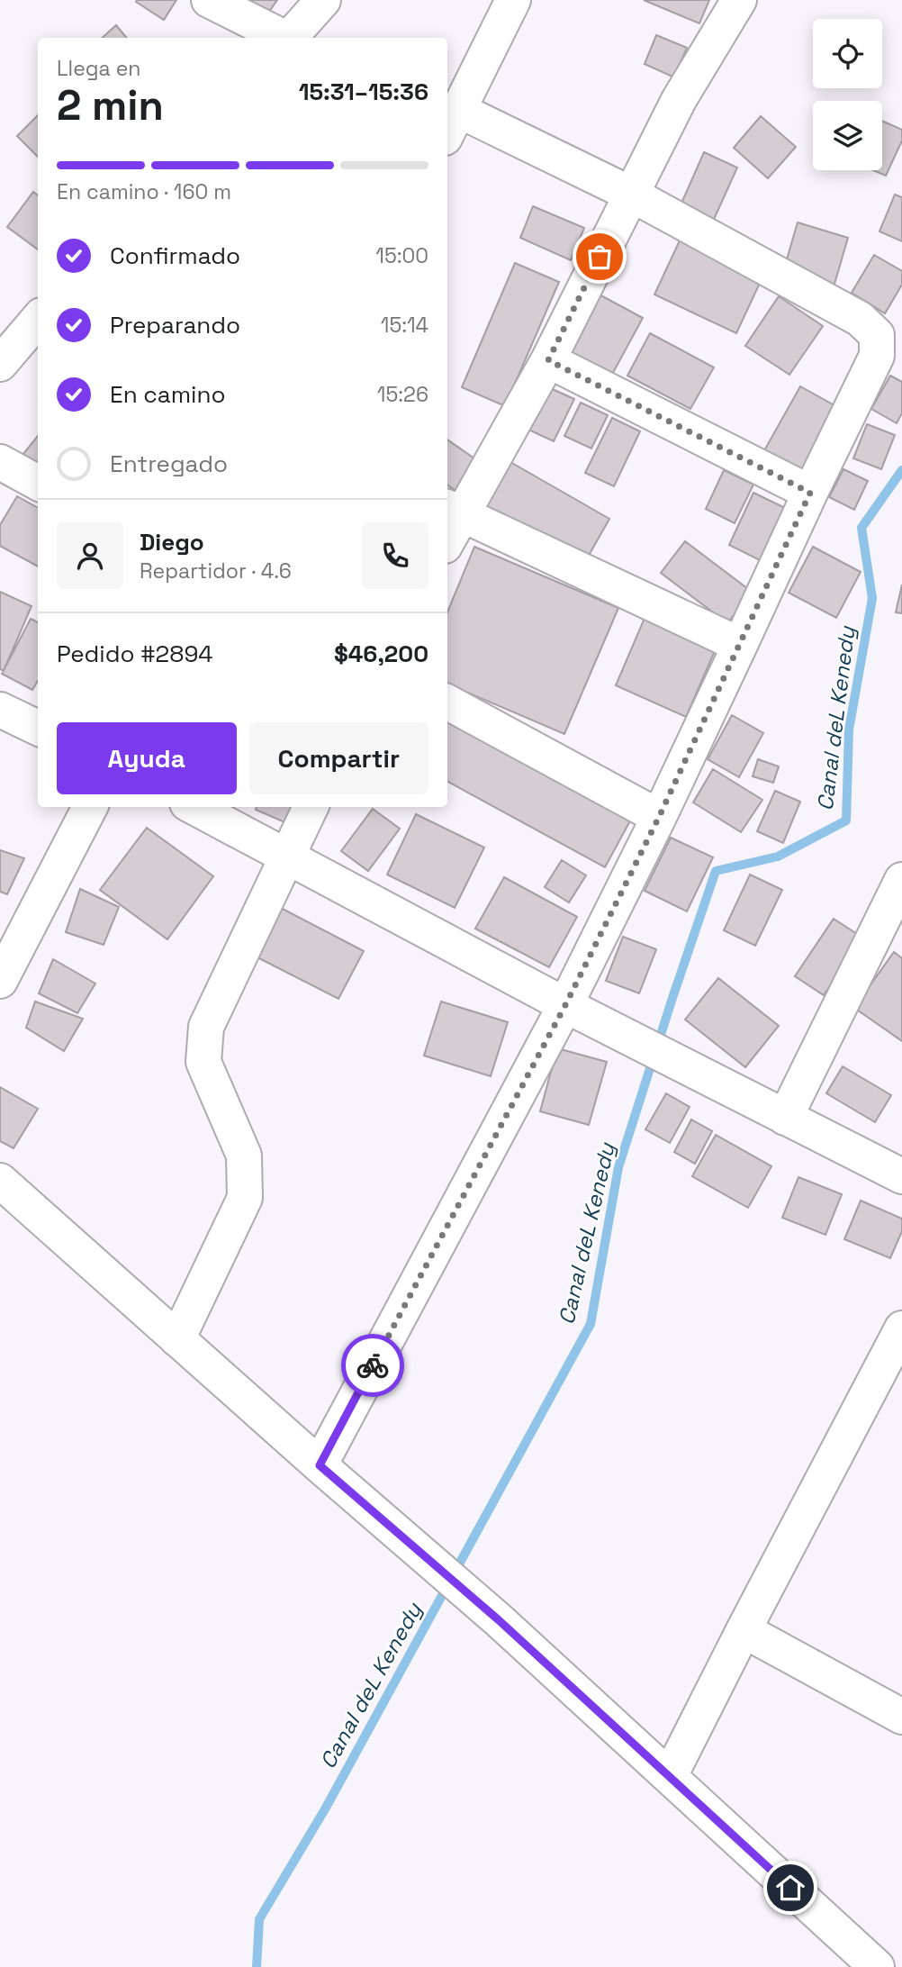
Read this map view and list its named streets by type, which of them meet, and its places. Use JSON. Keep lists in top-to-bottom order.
{
  "water": ["Canal deL Kenedy"],
  "page": {
    "heading": ["2 min", "Llega en", "15:31–15:36"],
    "panel": [
      "Diego",
      "Repartidor · 4.6",
      "Pedido #2894",
      "$46,200"
    ],
    "bar": "En camino · 160 m",
    "list": [
      ["Confirmado", "15:00"],
      ["Preparando", "15:14"],
      ["En camino", "15:26"],
      "Entregado"
    ],
    "buttons": ["Ayuda", "Compartir"]
  }
}
